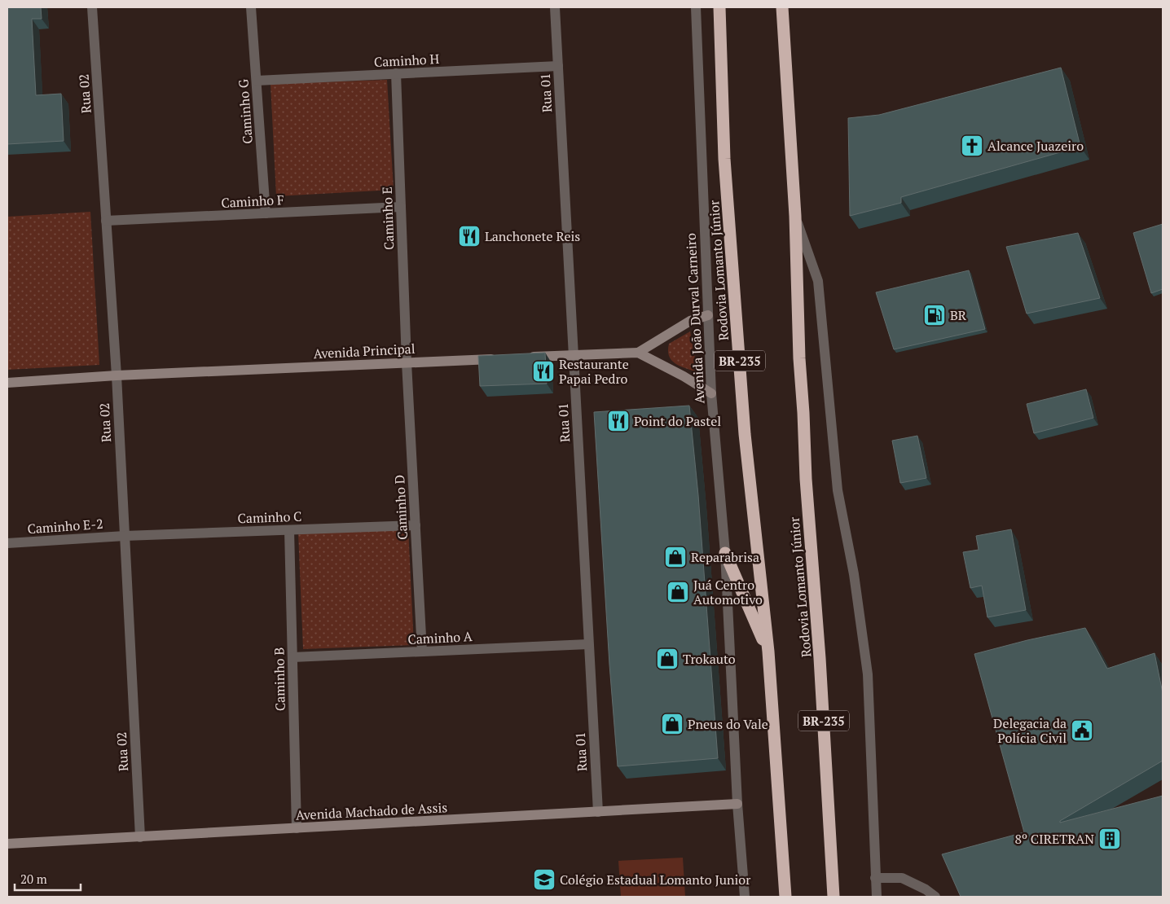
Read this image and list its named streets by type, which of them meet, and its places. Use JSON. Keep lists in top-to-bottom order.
{
  "streets": {
    "highway": ["Rodovia Lomanto Júnior", "BR-235"],
    "street": [
      "Caminho H",
      "Rua 01",
      "Rua 02",
      "Caminho G",
      "Caminho F",
      "Caminho E",
      "Avenida João Durval Carneiro",
      "Avenida Principal",
      "Caminho D",
      "Caminho C",
      "Caminho E-2",
      "Caminho A",
      "Caminho B",
      "Avenida Machado de Assis"
    ]
  },
  "crossings": [
    ["Caminho H", "Rua 01"],
    ["Caminho H", "Caminho G"],
    ["Caminho H", "Caminho E"],
    ["Rua 01", "Caminho A"],
    ["Rua 01", "Avenida Machado de Assis"],
    ["Rua 02", "Caminho F"],
    ["Rua 02", "Avenida Principal"],
    ["Rua 02", "Caminho C"],
    ["Rua 02", "Caminho E-2"],
    ["Rua 02", "Avenida Machado de Assis"],
    ["Caminho G", "Caminho F"],
    ["Caminho F", "Caminho E"],
    ["Caminho E", "Avenida Principal"],
    ["Caminho E", "Caminho D"],
    ["Avenida João Durval Carneiro", "Avenida Machado de Assis"],
    ["Avenida Principal", "Caminho D"],
    ["Caminho D", "Caminho C"],
    ["Caminho D", "Caminho A"],
    ["Caminho C", "Caminho E-2"],
    ["Caminho C", "Caminho B"],
    ["Caminho A", "Caminho B"],
    ["Caminho B", "Avenida Machado de Assis"]
  ],
  "places": {
    "church": ["Alcance Juazeiro"],
    "restaurant": ["Lanchonete Reis", "Restaurante Papai Pedro", "Point do Pastel"],
    "fuel station": ["BR"],
    "shop": [
      "Reparabrisa",
      "Juá Centro Automotivo",
      "Trokauto",
      "Pneus do Vale"
    ],
    "public building": ["Delegacia da Polícia Civil"],
    "building": ["8º CIRETRAN"],
    "school or university": ["Colégio Estadual Lomanto Junior"]
  },
  "scale_bar": "20 m"
}
